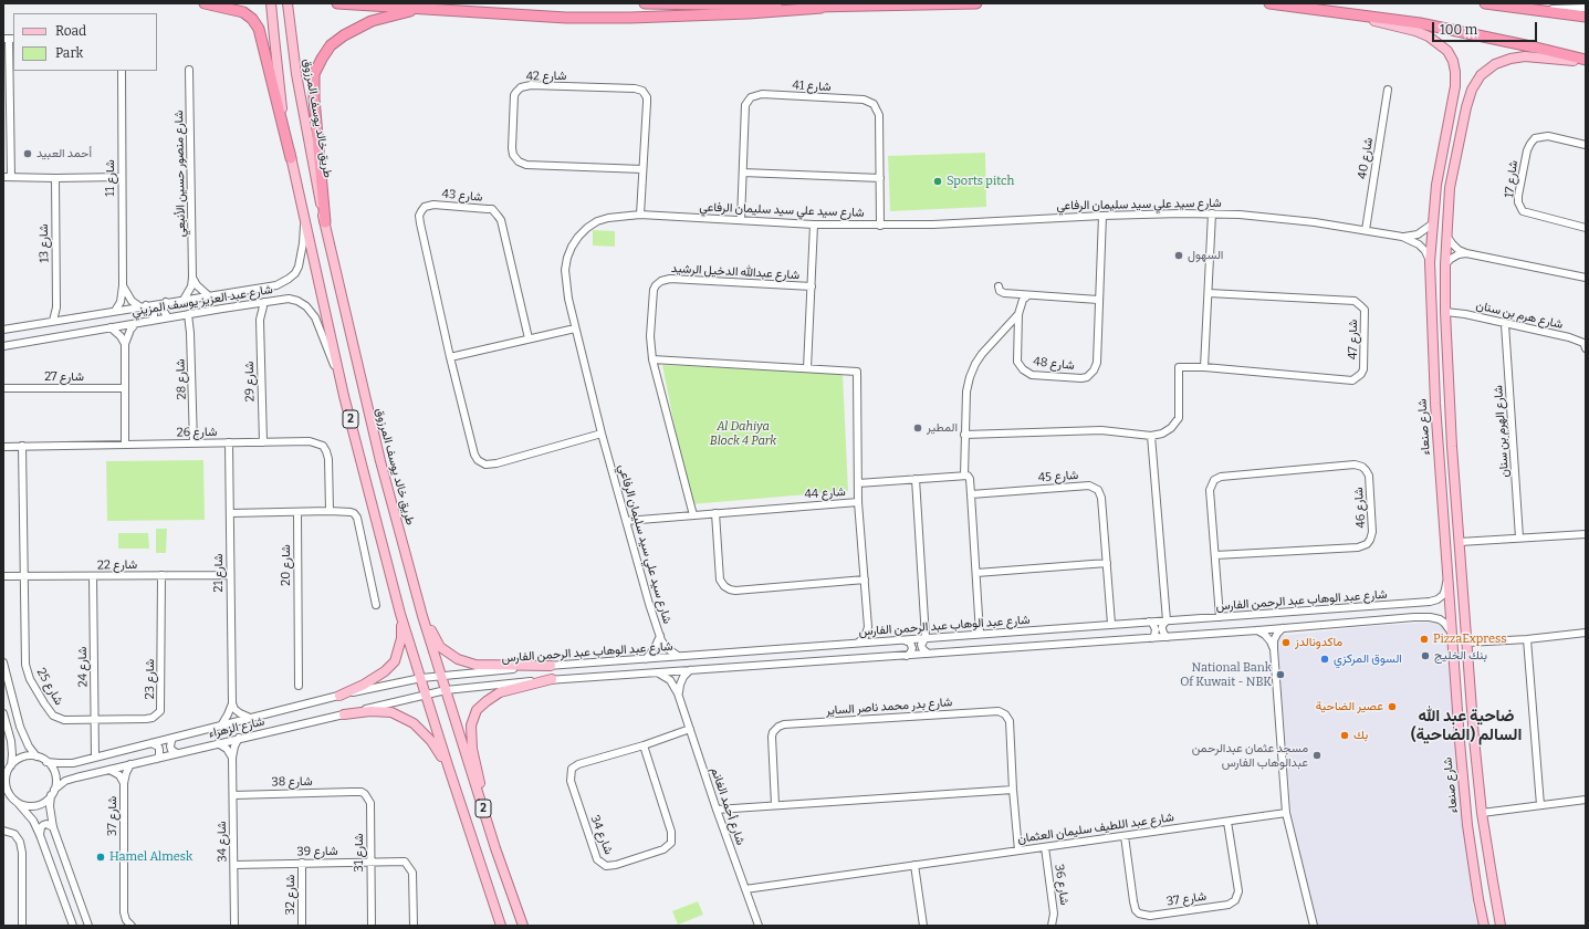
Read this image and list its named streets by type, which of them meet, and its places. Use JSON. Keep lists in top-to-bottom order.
{
  "streets": {
    "main road": ["طريق خالد يوسف المرزوق", "2", "شارع صنعاء"],
    "street": [
      "شارع 42",
      "شارع 41",
      "شارع 40",
      "شارع منصور حسين الأنبعي",
      "شارع 11",
      "شارع 17",
      "شارع 43",
      "شارع سيد علي سيد سليمان الرفاعي",
      "شارع 13",
      "شارع عبدالله الدخيل الرشيد",
      "شارع عبد العزيز يوسف المزيني",
      "شارع هرم بن سنان",
      "شارع 47",
      "شارع 48",
      "شارع 27",
      "شارع 28",
      "شارع 29",
      "شارع الهرم بن سنان",
      "شارع 26",
      "شارع 45",
      "شارع 44",
      "شارع 46",
      "شارع 22",
      "شارع 20",
      "شارع 21",
      "شارع عبد الوهاب عبد الرحمن الفارس",
      "شارع 24",
      "شارع 23",
      "شارع 25",
      "شارع بدر محمد ناصر الساير",
      "شارع الزهراء",
      "شارع 38",
      "شارع أحمد الغانم",
      "شارع 37",
      "شارع عبد اللطيف سليمان العثمان",
      "شارع 34",
      "شارع 39",
      "شارع 31",
      "شارع 36",
      "شارع 32"
    ]
  },
  "crossings": [
    ["شارع 42", "شارع سيد علي سيد سليمان الرفاعي"],
    ["شارع 41", "شارع سيد علي سيد سليمان الرفاعي"],
    ["طريق خالد يوسف المرزوق", "شارع عبد الوهاب عبد الرحمن الفارس"],
    ["شارع 40", "شارع سيد علي سيد سليمان الرفاعي"],
    ["شارع منصور حسين الأنبعي", "شارع عبد العزيز يوسف المزيني"],
    ["شارع 11", "شارع عبد العزيز يوسف المزيني"],
    ["شارع 43", "شارع سيد علي سيد سليمان الرفاعي"],
    ["شارع سيد علي سيد سليمان الرفاعي", "شارع عبدالله الدخيل الرشيد"],
    ["شارع سيد علي سيد سليمان الرفاعي", "شارع 48"],
    ["شارع سيد علي سيد سليمان الرفاعي", "شارع صنعاء"],
    ["شارع سيد علي سيد سليمان الرفاعي", "شارع 44"],
    ["شارع سيد علي سيد سليمان الرفاعي", "شارع عبد الوهاب عبد الرحمن الفارس"],
    ["شارع 13", "شارع عبد العزيز يوسف المزيني"],
    ["شارع عبدالله الدخيل الرشيد", "شارع 44"],
    ["شارع عبد العزيز يوسف المزيني", "شارع 28"],
    ["شارع عبد العزيز يوسف المزيني", "شارع 29"],
    ["شارع عبد العزيز يوسف المزيني", "2"],
    ["شارع هرم بن سنان", "شارع الهرم بن سنان"],
    ["شارع 28", "شارع 26"],
    ["شارع 29", "شارع 26"],
    ["2", "شارع عبد الوهاب عبد الرحمن الفارس"],
    ["2", "شارع الزهراء"],
    ["شارع صنعاء", "شارع عبد الوهاب عبد الرحمن الفارس"],
    ["شارع 26", "شارع 21"],
    ["شارع 26", "شارع 25"],
    ["شارع 45", "شارع عبد الوهاب عبد الرحمن الفارس"],
    ["شارع 46", "شارع عبد الوهاب عبد الرحمن الفارس"],
    ["شارع 22", "شارع 21"],
    ["شارع 22", "شارع 24"],
    ["شارع 22", "شارع 23"],
    ["شارع 22", "شارع 25"],
    ["شارع 21", "شارع الزهراء"],
    ["شارع عبد الوهاب عبد الرحمن الفارس", "شارع الزهراء"],
    ["شارع عبد الوهاب عبد الرحمن الفارس", "شارع أحمد الغانم"],
    ["شارع 24", "شارع 23"],
    ["شارع 24", "شارع الزهراء"],
    ["شارع 23", "شارع 25"],
    ["شارع بدر محمد ناصر الساير", "شارع عبد اللطيف سليمان العثمان"],
    ["شارع الزهراء", "شارع 37"],
    ["شارع الزهراء", "شارع 34"],
    ["شارع 38", "شارع 34"],
    ["شارع 38", "شارع 31"],
    ["شارع أحمد الغانم", "شارع عبد اللطيف سليمان العثمان"],
    ["شارع أحمد الغانم", "شارع 34"],
    ["شارع 37", "شارع عبد اللطيف سليمان العثمان"],
    ["شارع عبد اللطيف سليمان العثمان", "شارع 36"],
    ["شارع 34", "شارع 39"],
    ["شارع 39", "شارع 31"],
    ["شارع 39", "شارع 32"]
  ],
  "districts": ["ضاحية عبد الله السالم (الضاحية)"],
  "parks": ["Al Dahiya Block 4 Park"],
  "places": [
    "أحمد العبيد",
    "Sports pitch",
    "السهول",
    "المطير",
    "PizzaExpress",
    "ماكدونالدز",
    "بنك الخليج",
    "السوق المركزي",
    "National Bank Of Kuwait - NBK",
    "عصير الضاحية",
    "بك",
    "مسجد عثمان عبدالرحمن عبدالوهاب الفارس",
    "Hamel Almesk"
  ],
  "legend": ["Road", "Park"],
  "scale_bar": "100 m"
}
